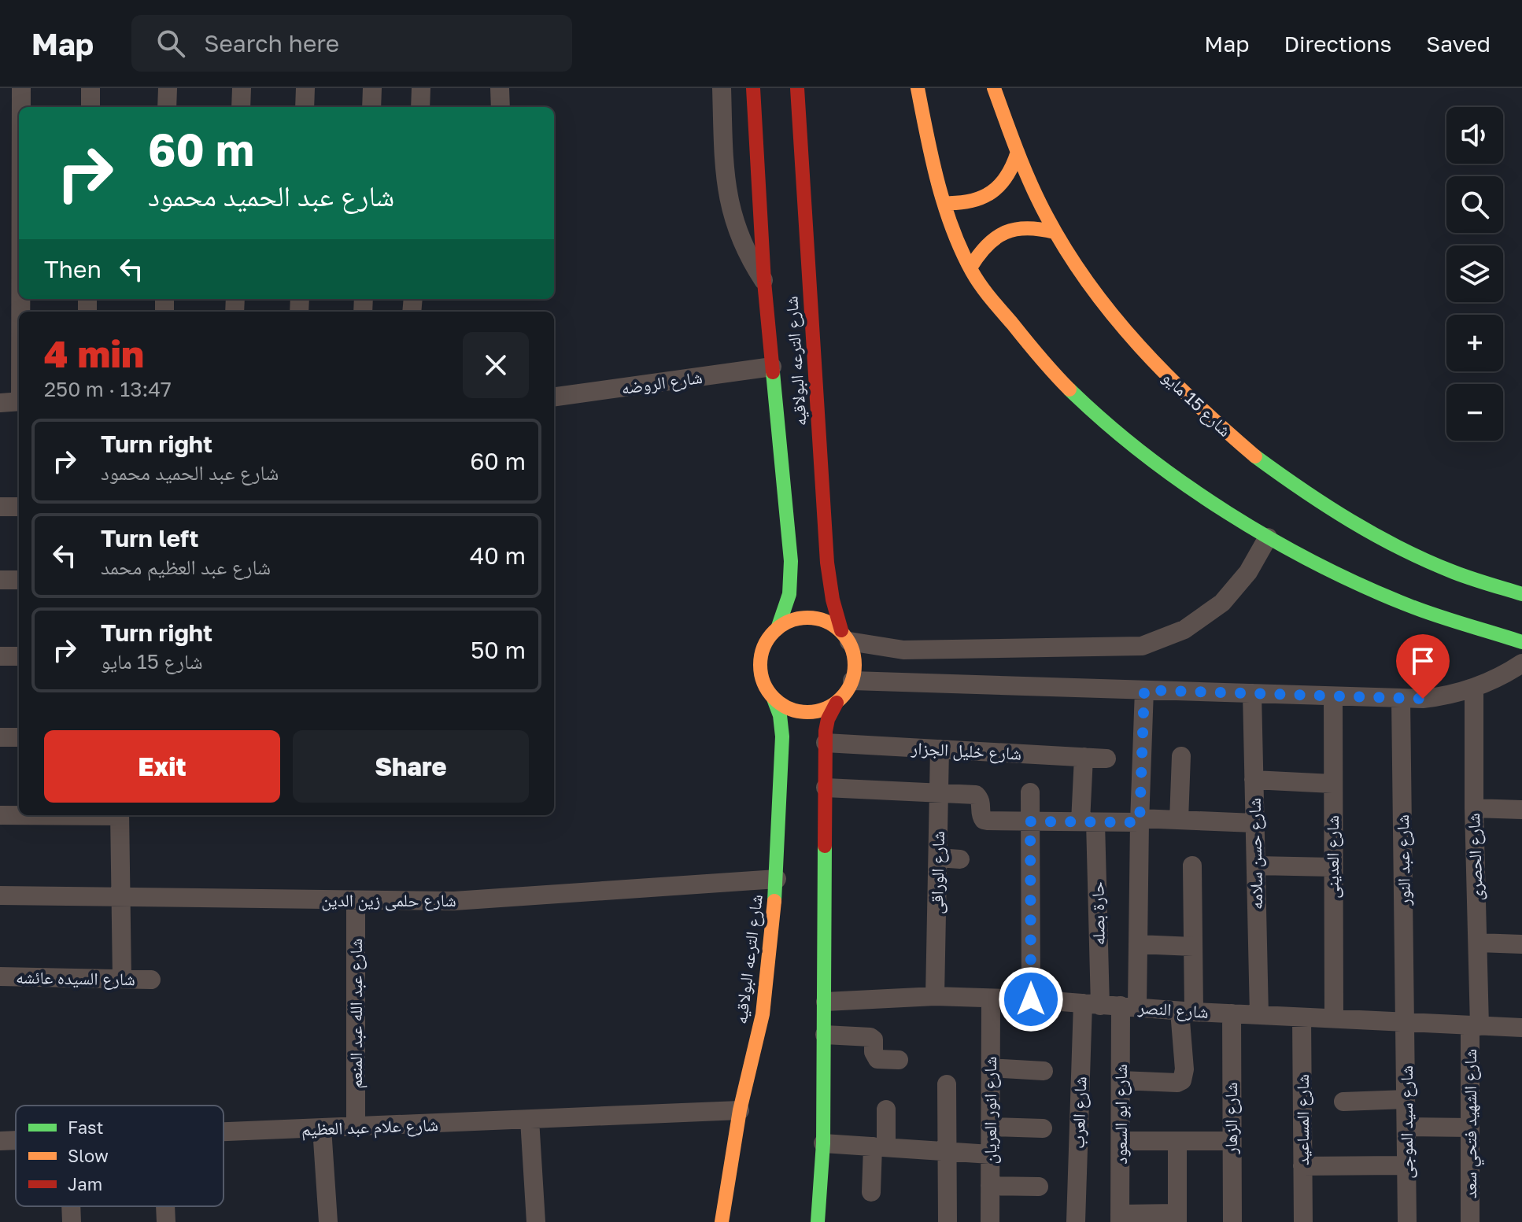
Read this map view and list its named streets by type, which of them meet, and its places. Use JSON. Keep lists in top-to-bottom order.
{
  "streets": {
    "street": [
      "شارع الترعه البولاقيه",
      "شارع الروضه",
      "شارع 15 مايو",
      "شارع خليل الجزار",
      "شارع حسن سلامه",
      "شارع العدينى",
      "شارع الحصرى",
      "شارع عبد النور",
      "شارع الوراقى",
      "شارع حلمى زين الدين",
      "حارة بصله",
      "شارع السيده عائشه",
      "شارع النصر",
      "شارع عبد الله عبد المنعم",
      "شارع انور العريان",
      "شارع العرب",
      "شارع ابو السعود",
      "شارع الزهار",
      "شارع المساعيد",
      "شارع سيد الموجى",
      "شارع الشهيد فتحي سعد",
      "شارع علام عبد العظيم"
    ]
  },
  "crossings": [
    ["شارع الترعه البولاقيه", "شارع الروضه"],
    ["شارع الترعه البولاقيه", "شارع حلمى زين الدين"],
    ["شارع الترعه البولاقيه", "شارع علام عبد العظيم"],
    ["شارع خليل الجزار", "شارع الوراقى"],
    ["شارع خليل الجزار", "حارة بصله"],
    ["شارع حسن سلامه", "شارع النصر"],
    ["شارع العدينى", "شارع النصر"],
    ["شارع الحصرى", "شارع النصر"],
    ["شارع الحصرى", "شارع الشهيد فتحي سعد"],
    ["شارع عبد النور", "شارع النصر"],
    ["شارع عبد النور", "شارع سيد الموجى"],
    ["شارع الوراقى", "شارع النصر"],
    ["شارع حلمى زين الدين", "شارع عبد الله عبد المنعم"],
    ["حارة بصله", "شارع النصر"],
    ["حارة بصله", "شارع العرب"],
    ["شارع النصر", "شارع انور العريان"],
    ["شارع النصر", "شارع العرب"],
    ["شارع النصر", "شارع ابو السعود"],
    ["شارع النصر", "شارع الزهار"],
    ["شارع النصر", "شارع المساعيد"],
    ["شارع النصر", "شارع سيد الموجى"],
    ["شارع النصر", "شارع الشهيد فتحي سعد"],
    ["شارع عبد الله عبد المنعم", "شارع علام عبد العظيم"]
  ],
  "legend": ["Fast", "Slow", "Jam"],
  "page": {
    "header": "Map",
    "search": "Search here",
    "nav": ["Map", "Directions", "Saved"],
    "map_buttons": ["+", "−"],
    "turn": ["60 m", "شارع عبد الحميد محمود"],
    "then": "Then",
    "heading": ["4 min", "250 m · 13:47"],
    "list": [
      {
        "name": "Turn right",
        "note": "شارع عبد الحميد محمود",
        "value": "60 m"
      },
      {
        "name": "Turn left",
        "note": "شارع عبد العظيم محمد",
        "value": "40 m"
      },
      {
        "name": "Turn right",
        "note": "شارع 15 مايو",
        "value": "50 m"
      }
    ],
    "buttons": ["Exit", "Share"]
  }
}
